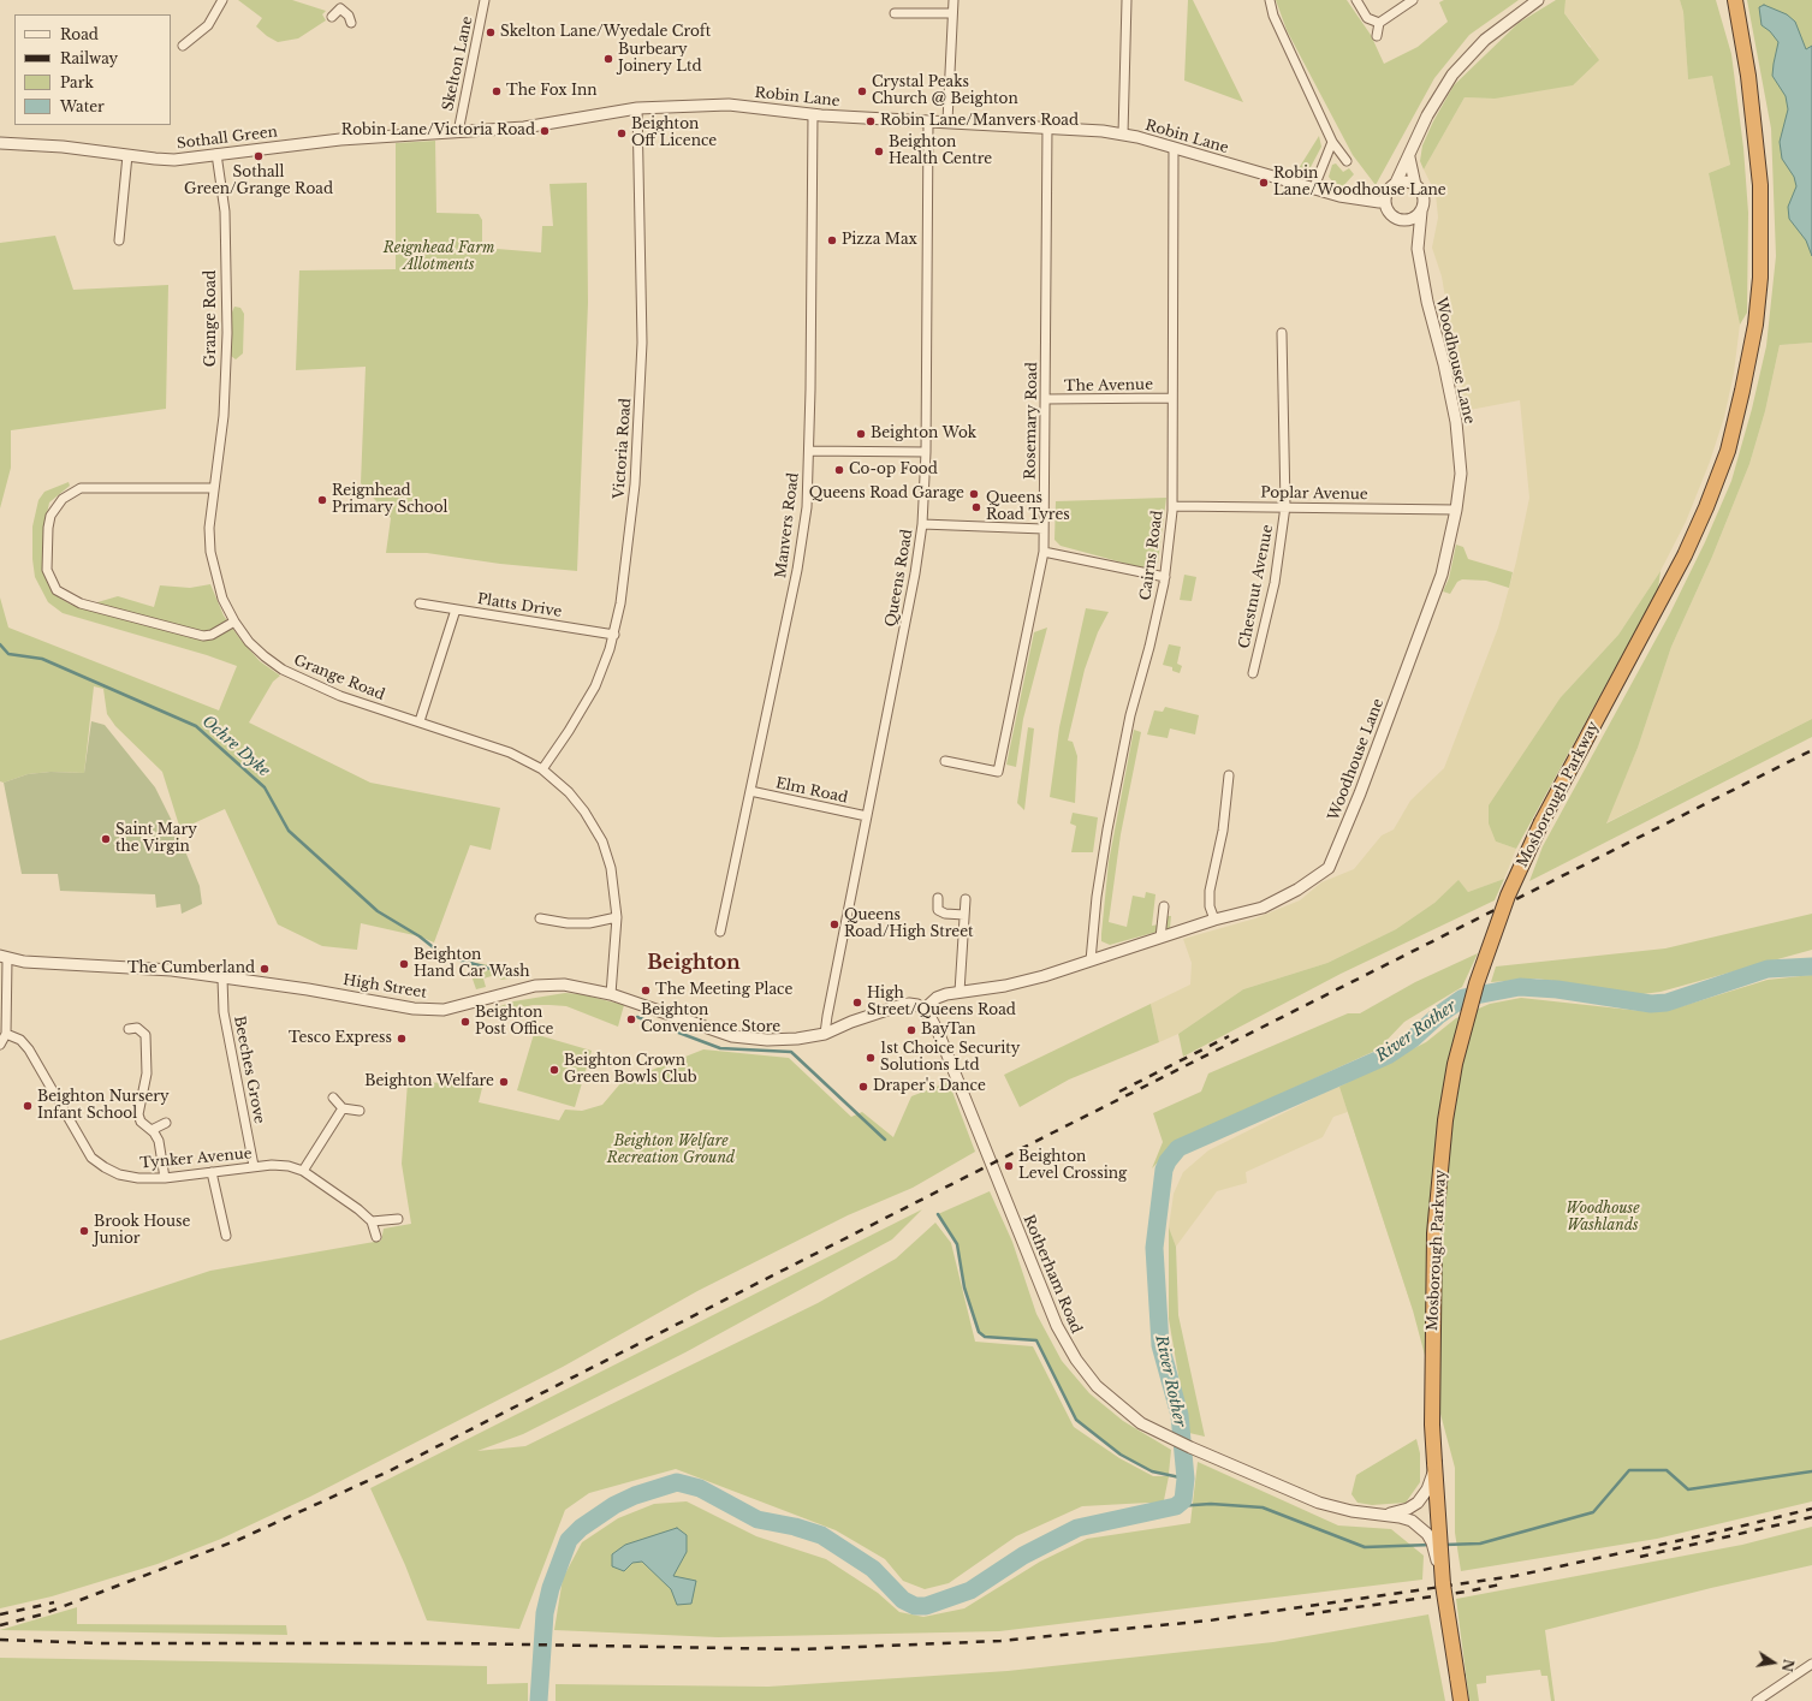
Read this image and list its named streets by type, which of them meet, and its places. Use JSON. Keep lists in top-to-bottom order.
{
  "streets": {
    "highway": ["Mosborough Parkway"],
    "street": [
      "Skelton Lane",
      "Robin Lane",
      "Sothall Green",
      "Grange Road",
      "Woodhouse Lane",
      "The Avenue",
      "Rosemary Road",
      "Victoria Road",
      "Poplar Avenue",
      "Manvers Road",
      "Cairns Road",
      "Queens Road",
      "Chestnut Avenue",
      "Platts Drive",
      "Elm Road",
      "High Street",
      "Beeches Grove",
      "Tynker Avenue",
      "Rotherham Road"
    ]
  },
  "crossings": [
    ["Skelton Lane", "Robin Lane"],
    ["Skelton Lane", "Sothall Green"],
    ["Robin Lane", "Sothall Green"],
    ["Robin Lane", "Woodhouse Lane"],
    ["Robin Lane", "Rosemary Road"],
    ["Robin Lane", "Victoria Road"],
    ["Robin Lane", "Manvers Road"],
    ["Robin Lane", "Cairns Road"],
    ["Robin Lane", "Queens Road"],
    ["Sothall Green", "Grange Road"],
    ["Grange Road", "Victoria Road"],
    ["Grange Road", "High Street"],
    ["Woodhouse Lane", "Poplar Avenue"],
    ["Woodhouse Lane", "Cairns Road"],
    ["Woodhouse Lane", "High Street"],
    ["Woodhouse Lane", "Rotherham Road"],
    ["The Avenue", "Rosemary Road"],
    ["The Avenue", "Cairns Road"],
    ["Victoria Road", "Platts Drive"],
    ["Poplar Avenue", "Cairns Road"],
    ["Poplar Avenue", "Chestnut Avenue"],
    ["Manvers Road", "Elm Road"],
    ["Queens Road", "Elm Road"],
    ["Queens Road", "High Street"],
    ["High Street", "Beeches Grove"],
    ["High Street", "Rotherham Road"],
    ["Beeches Grove", "Tynker Avenue"]
  ],
  "districts": ["Beighton"],
  "water": ["Ochre Dyke", "River Rother"],
  "parks": ["Reignhead Farm Allotments", "Beighton Welfare Recreation Ground", "Woodhouse Washlands"],
  "places": [
    "Skelton Lane/Wyedale Croft",
    "Burbeary Joinery Ltd",
    "The Fox Inn",
    "Crystal Peaks Church @ Beighton",
    "Robin Lane/Manvers Road",
    "Robin Lane/Victoria Road",
    "Beighton Off Licence",
    "Beighton Health Centre",
    "Sothall Green/Grange Road",
    "Robin Lane/Woodhouse Lane",
    "Pizza Max",
    "Beighton Wok",
    "Co-op Food",
    "Queens Road Garage",
    "Reignhead Primary School",
    "Queens Road Tyres",
    "Saint Mary the Virgin",
    "Queens Road/High Street",
    "Beighton Hand Car Wash",
    "The Cumberland",
    "The Meeting Place",
    "High Street/Queens Road",
    "Beighton Convenience Store",
    "Beighton Post Office",
    "BayTan",
    "Tesco Express",
    "1st Choice Security Solutions Ltd",
    "Beighton Crown Green Bowls Club",
    "Beighton Welfare",
    "Draper's Dance",
    "Beighton Nursery Infant School",
    "Beighton Level Crossing",
    "Brook House Junior"
  ],
  "legend": [
    "Road",
    "Railway",
    "Park",
    "Water"
  ],
  "north": "right"
}
